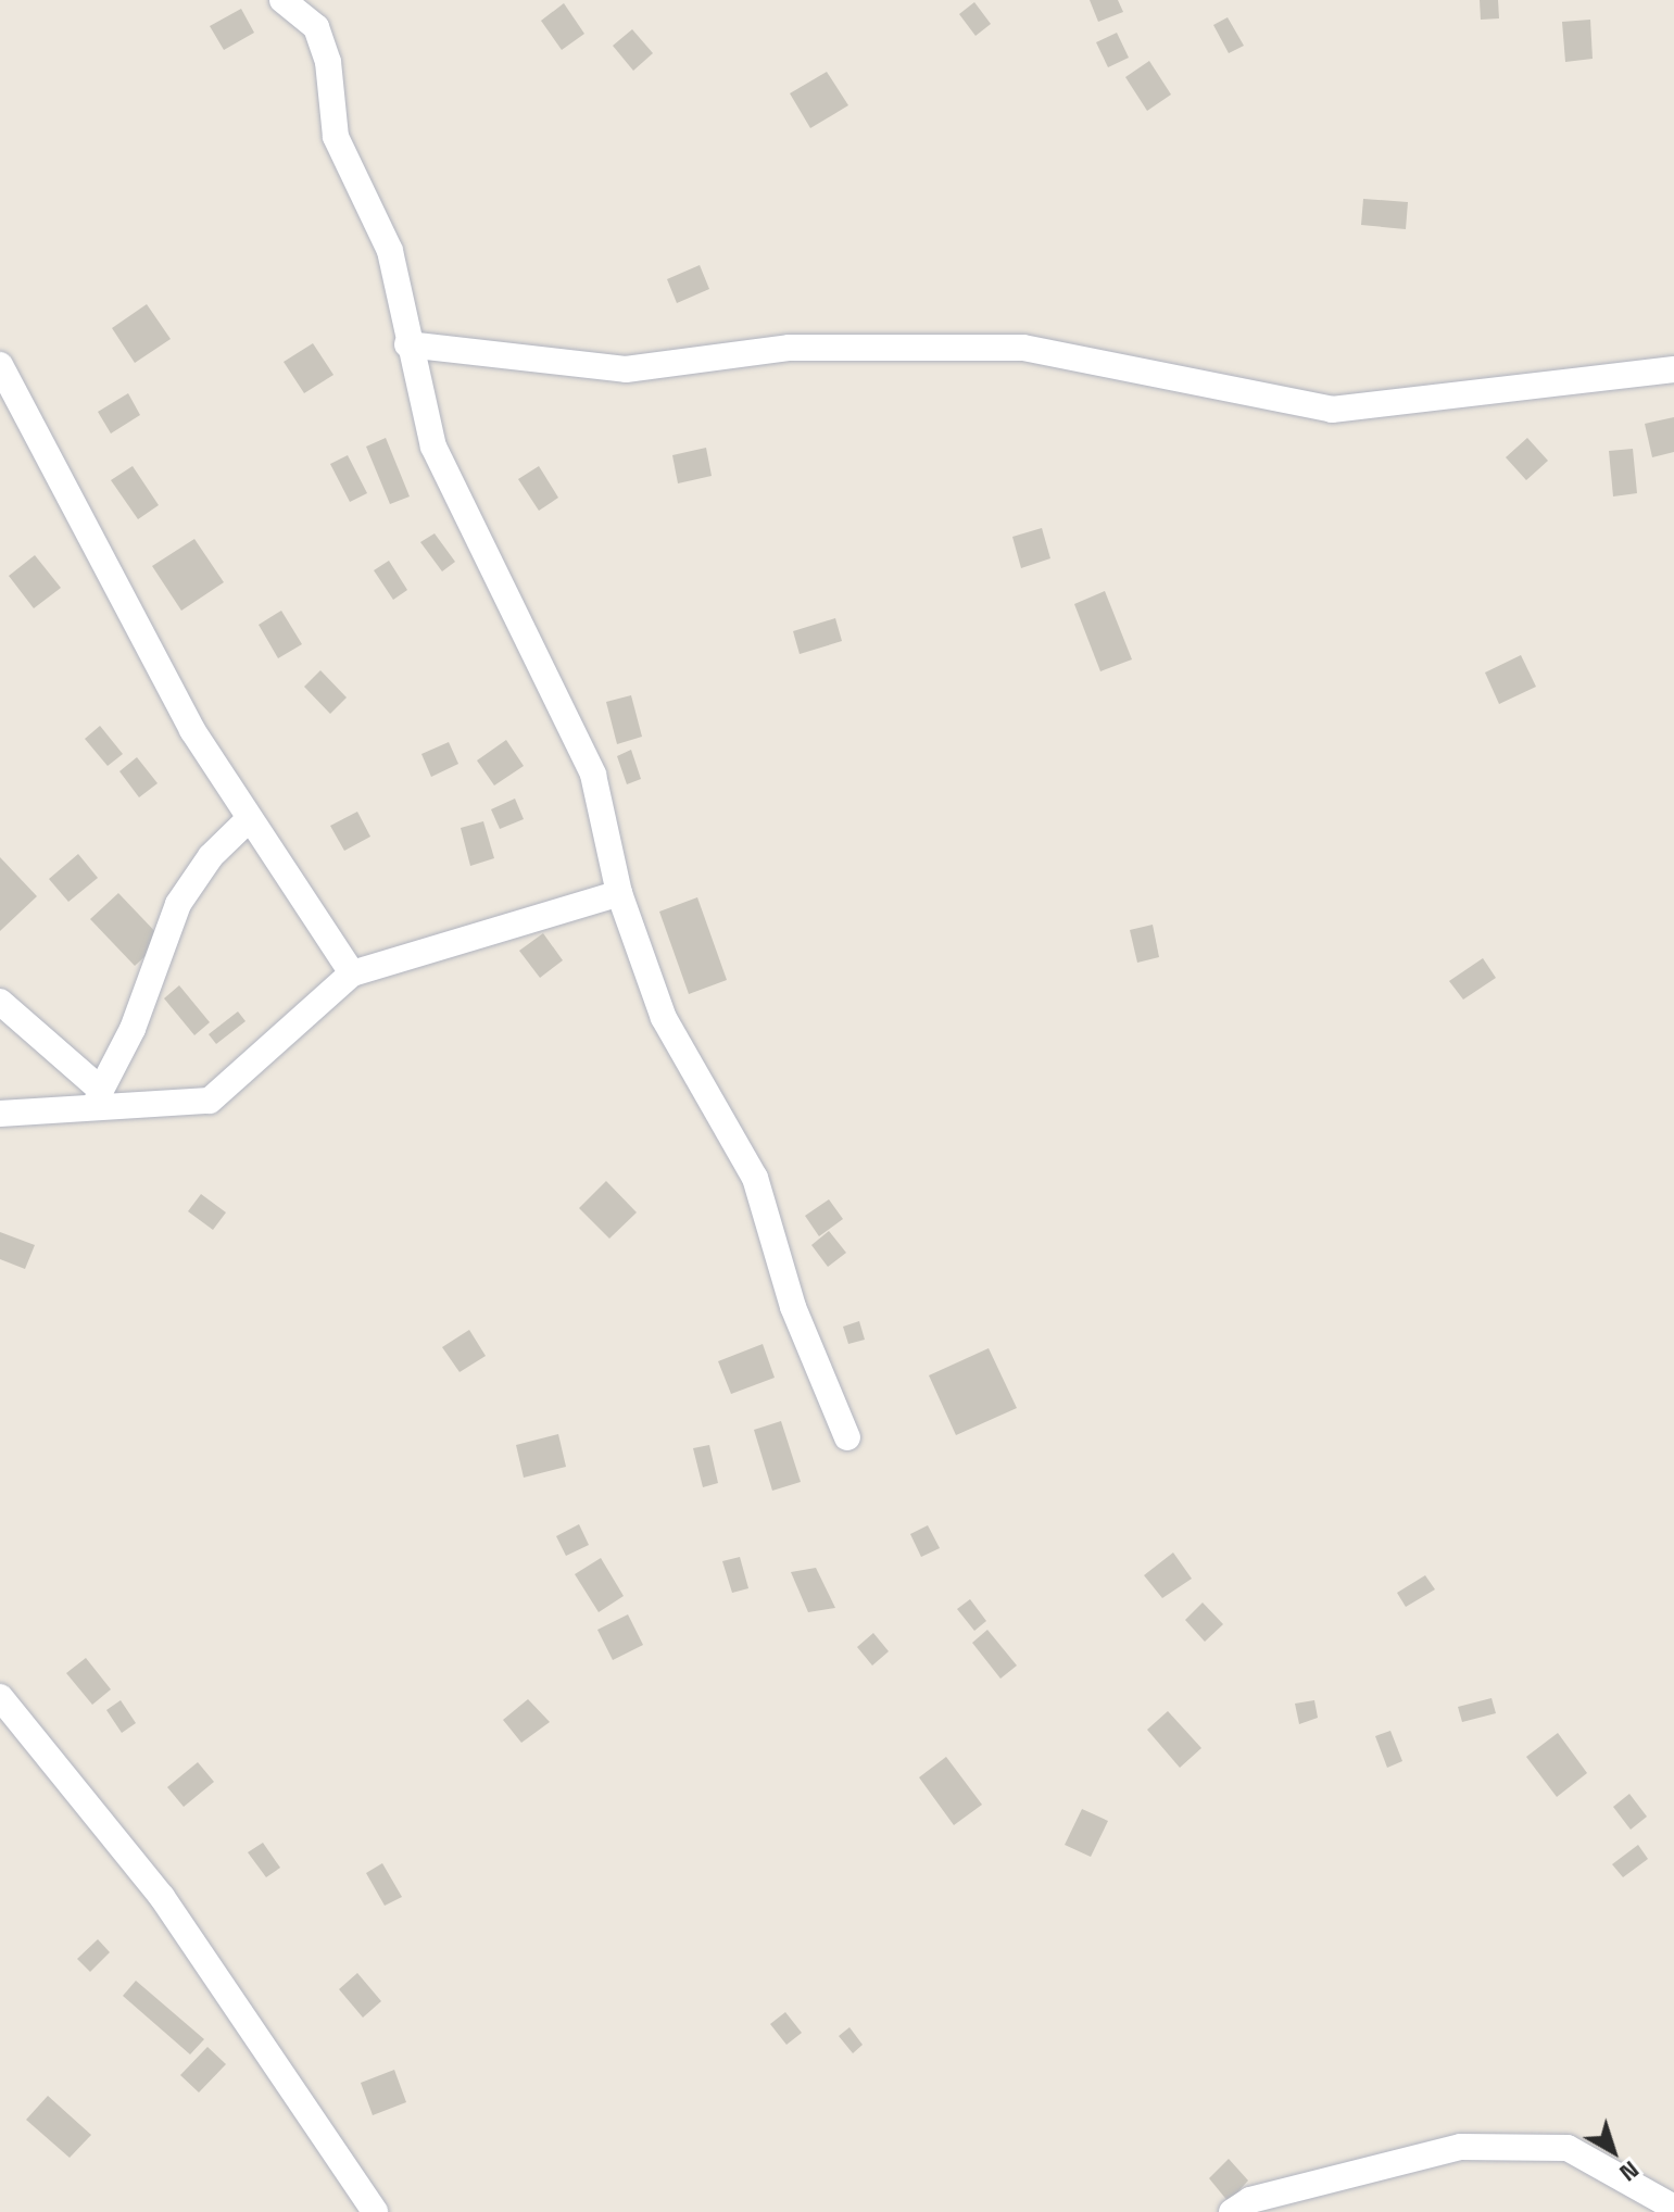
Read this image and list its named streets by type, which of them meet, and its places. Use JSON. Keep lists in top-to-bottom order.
{
  "north": "bottom right"
}
